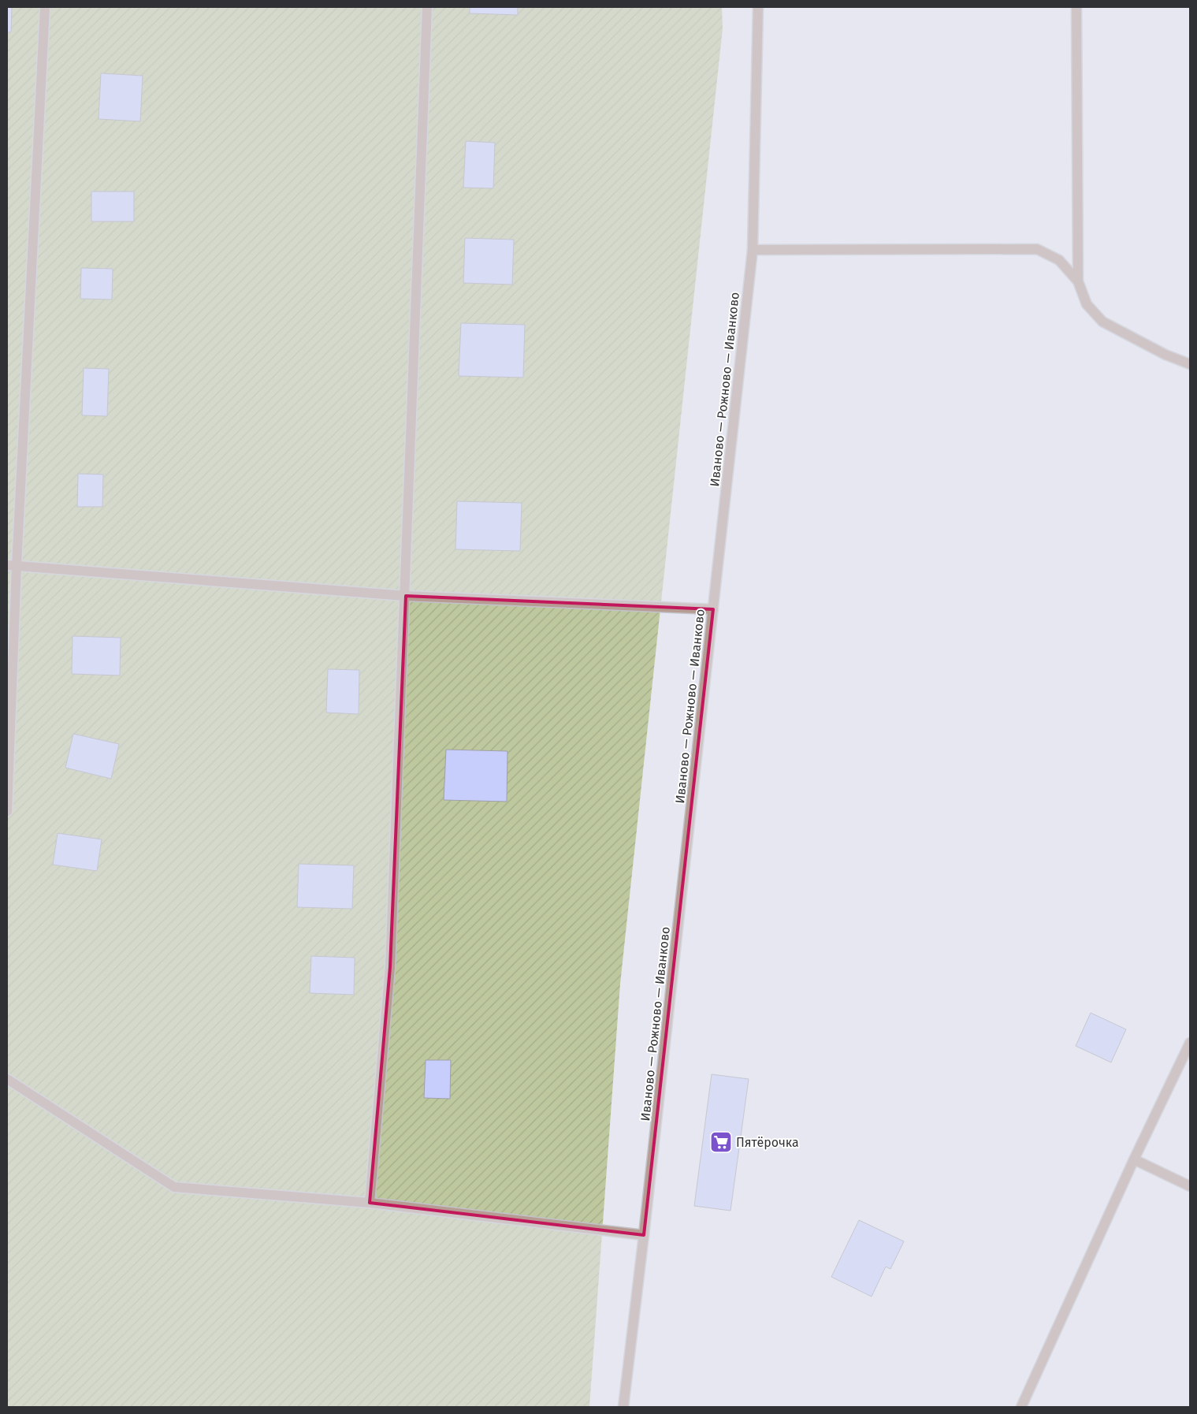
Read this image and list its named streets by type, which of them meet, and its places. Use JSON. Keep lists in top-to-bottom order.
{
  "streets": {
    "street": ["Иваново — Рожново — Иванково"]
  },
  "places": {
    "supermarket": ["Пятёрочка"]
  }
}
